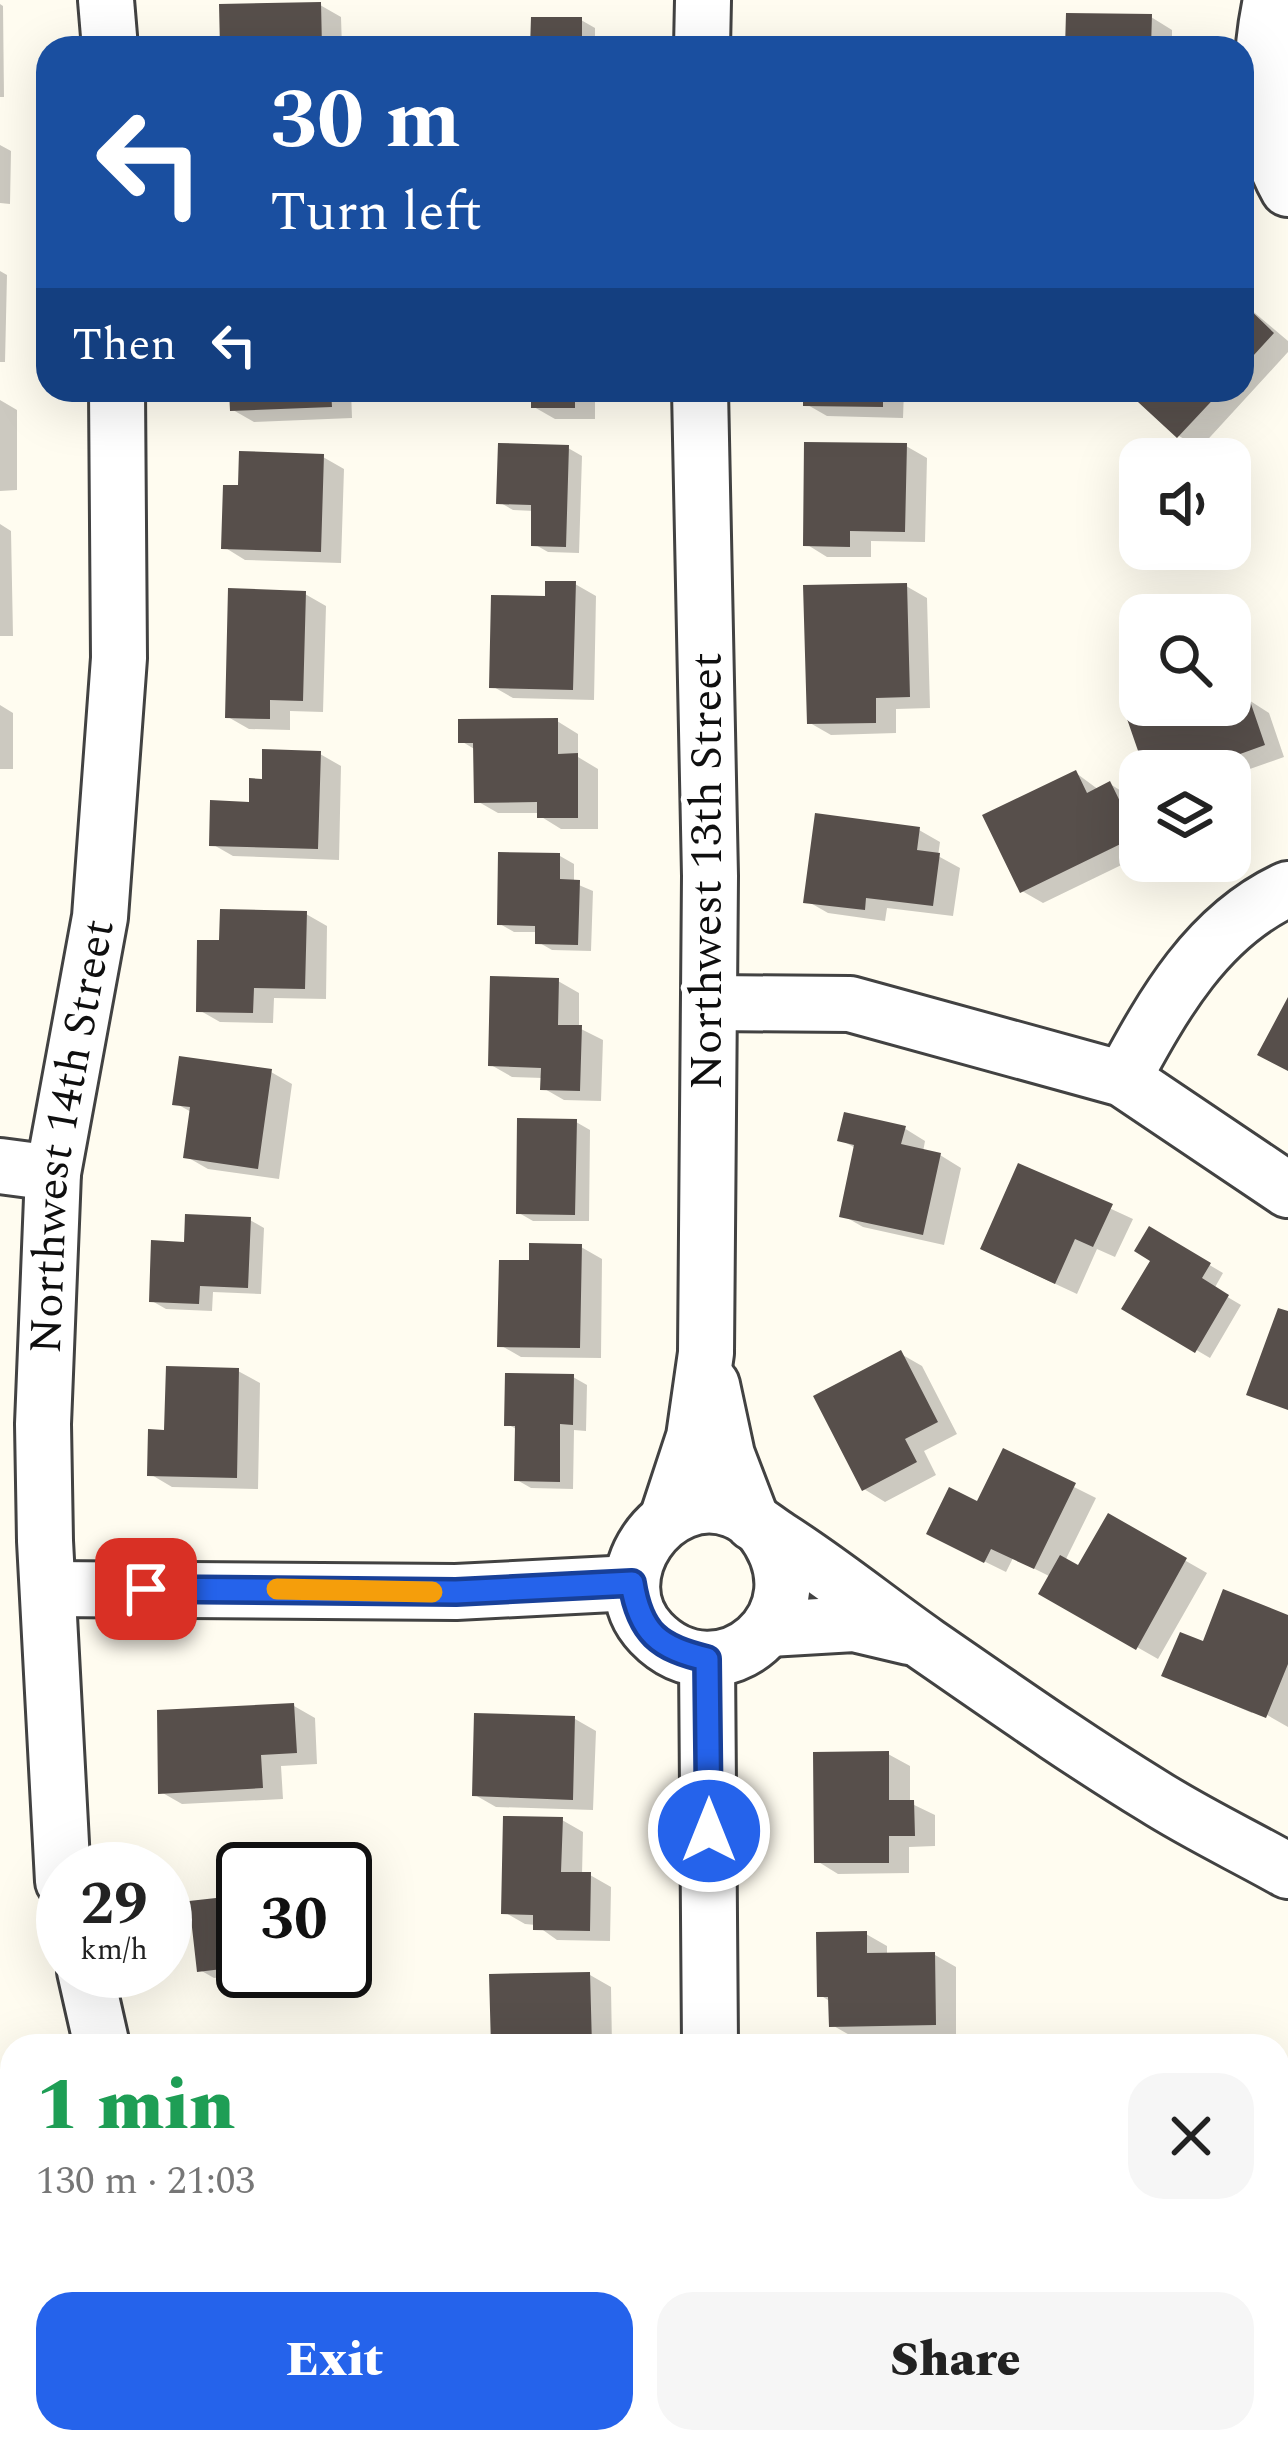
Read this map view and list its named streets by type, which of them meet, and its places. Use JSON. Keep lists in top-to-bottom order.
{
  "streets": {
    "street": ["Northwest 13th Street", "Northwest 14th Street"]
  },
  "page": {
    "turn": ["30 m", "Turn left"],
    "then": "Then",
    "speed": "29 km/h",
    "limit": "30",
    "heading": ["1 min", "130 m · 21:03"],
    "buttons": ["Exit", "Share"]
  }
}
